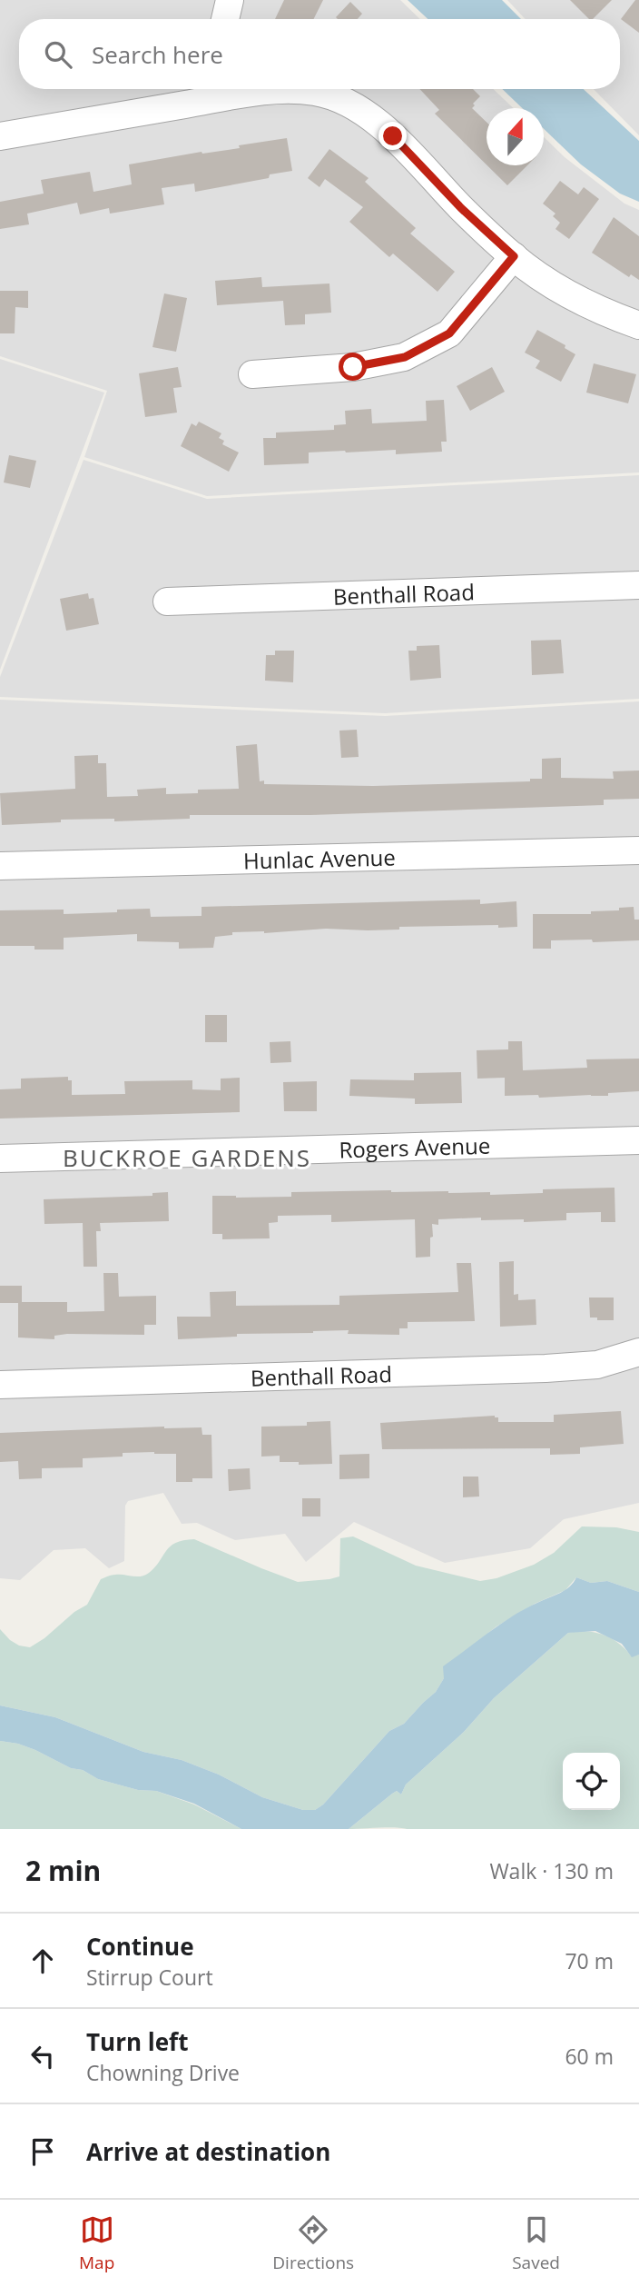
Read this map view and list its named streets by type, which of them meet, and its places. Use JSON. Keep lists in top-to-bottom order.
{
  "streets": {
    "street": ["Benthall Road", "Hunlac Avenue", "Rogers Avenue"]
  },
  "districts": ["BUCKROE GARDENS"],
  "north": "top",
  "page": {
    "search": "Search here",
    "heading": ["2 min", "Walk · 130 m"],
    "list": [
      ["Continue", "Stirrup Court", "70 m"],
      ["Turn left", "Chowning Drive", "60 m"],
      "Arrive at destination"
    ],
    "nav": ["Map", "Directions", "Saved"]
  }
}
